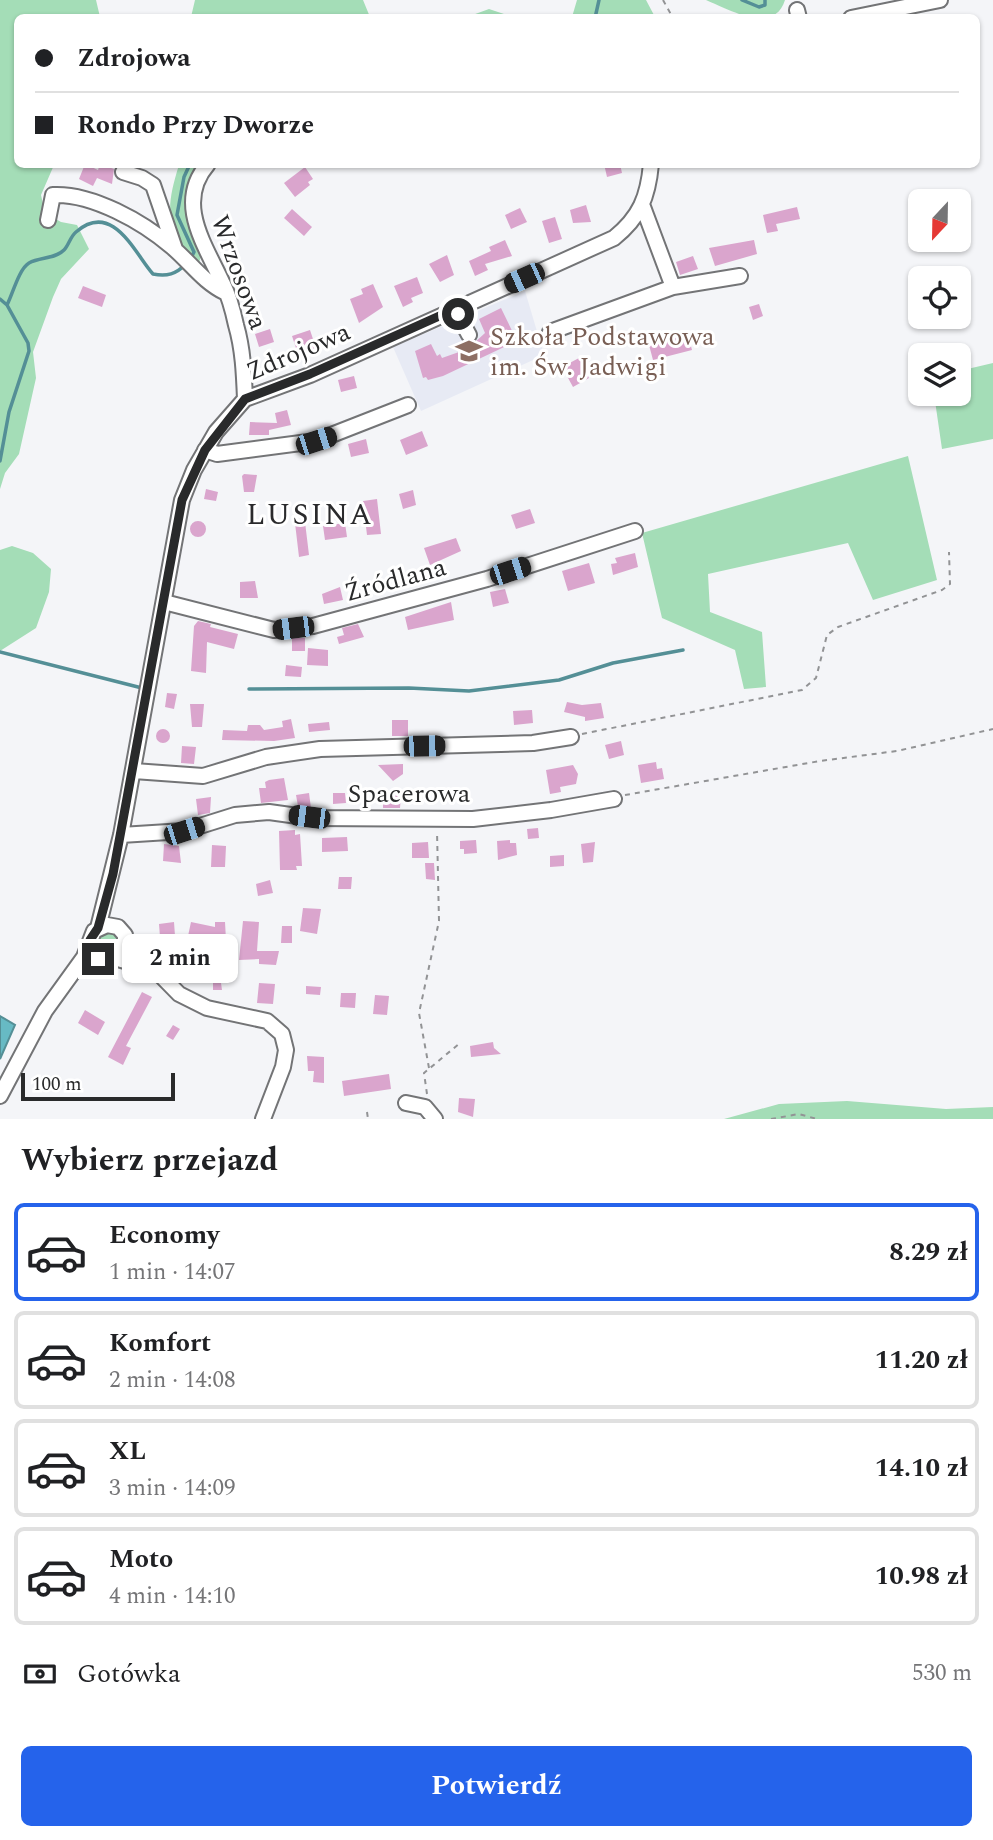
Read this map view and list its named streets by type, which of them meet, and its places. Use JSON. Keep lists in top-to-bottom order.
{
  "streets": {
    "street": [
      "Wrzosowa",
      "Zdrojowa",
      "Źródlana",
      "Spacerowa"
    ]
  },
  "crossings": [
    ["Wrzosowa", "Zdrojowa"],
    ["Zdrojowa", "Źródlana"],
    ["Zdrojowa", "Spacerowa"]
  ],
  "districts": ["LUSINA"],
  "places": {
    "school or university": ["Szkoła Podstawowa im. Św. Jadwigi"]
  },
  "scale_bar": "100 m",
  "north": "bottom",
  "page": {
    "banner": ["Zdrojowa", "Rondo Przy Dworze"],
    "bubble": "2 min",
    "scale": "100 m",
    "heading": "Wybierz przejazd",
    "list": [
      {
        "name": "Economy",
        "note": "1 min · 14:07",
        "value": "8.29 zł"
      },
      {
        "name": "Komfort",
        "note": "2 min · 14:08",
        "value": "11.20 zł"
      },
      {
        "name": "XL",
        "note": "3 min · 14:09",
        "value": "14.10 zł"
      },
      {
        "name": "Moto",
        "note": "4 min · 14:10",
        "value": "10.98 zł"
      }
    ],
    "pay": ["Gotówka", "530 m"],
    "buttons": "Potwierdź"
  }
}
